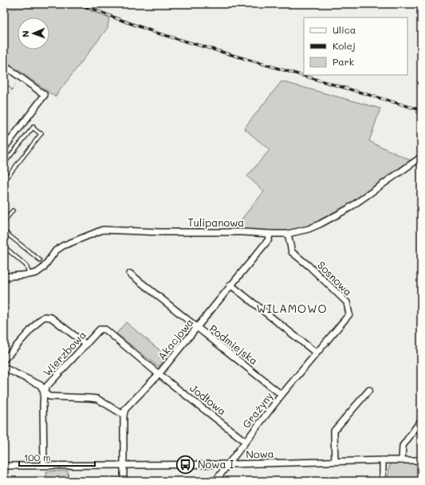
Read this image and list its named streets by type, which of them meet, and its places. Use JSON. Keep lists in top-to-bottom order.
{
  "streets": {
    "street": [
      "Tulipanowa",
      "Sosnowa",
      "Akacjowa",
      "Podmiejska",
      "Wierzbowa",
      "Jodłowa",
      "Grażyny",
      "Nowa"
    ]
  },
  "crossings": [
    ["Tulipanowa", "Sosnowa"],
    ["Tulipanowa", "Akacjowa"],
    ["Sosnowa", "Grażyny"],
    ["Akacjowa", "Podmiejska"],
    ["Akacjowa", "Wierzbowa"],
    ["Akacjowa", "Jodłowa"],
    ["Podmiejska", "Grażyny"],
    ["Wierzbowa", "Jodłowa"],
    ["Wierzbowa", "Nowa"],
    ["Jodłowa", "Grażyny"],
    ["Grażyny", "Nowa"]
  ],
  "districts": ["WILAMOWO"],
  "places": {
    "bus stop": ["Nowa I"]
  },
  "legend": ["Ulica", "Kolej", "Park"],
  "scale_bar": "100 m",
  "north": "left"
}
